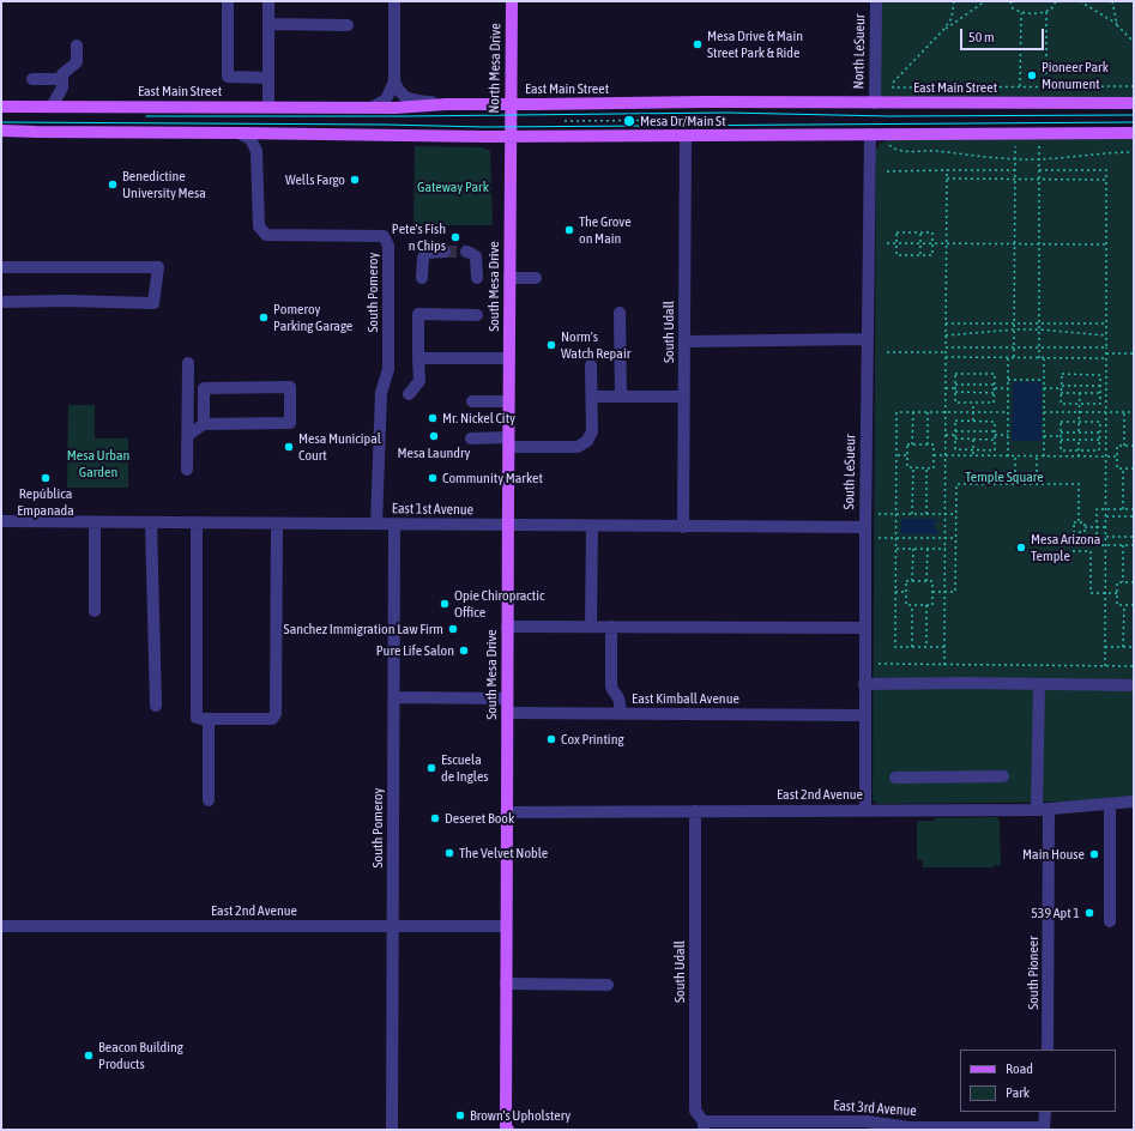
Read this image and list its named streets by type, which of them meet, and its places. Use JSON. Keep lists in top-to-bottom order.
{
  "streets": {
    "main road": ["North Mesa Drive", "East Main Street", "South Mesa Drive"],
    "street": [
      "North LeSueur",
      "South Pomeroy",
      "South Udall",
      "South LeSueur",
      "East 1st Avenue",
      "East Kimball Avenue",
      "East 2nd Avenue",
      "South Pioneer",
      "East 3rd Avenue"
    ]
  },
  "crossings": [
    ["North LeSueur", "East Main Street"],
    ["North Mesa Drive", "East Main Street"],
    ["North Mesa Drive", "South Mesa Drive"],
    ["South Mesa Drive", "East 1st Avenue"],
    ["South Mesa Drive", "East Kimball Avenue"],
    ["South Mesa Drive", "East 2nd Avenue"],
    ["South Pomeroy", "East 1st Avenue"],
    ["South Pomeroy", "East 2nd Avenue"],
    ["South Udall", "East 1st Avenue"],
    ["South Udall", "East 2nd Avenue"],
    ["South Udall", "East 3rd Avenue"],
    ["South LeSueur", "East 1st Avenue"],
    ["South LeSueur", "East Kimball Avenue"],
    ["South LeSueur", "East 2nd Avenue"],
    ["East 2nd Avenue", "South Pioneer"]
  ],
  "parks": ["Gateway Park", "Mesa Urban Garden", "Temple Square"],
  "places": [
    "Mesa Drive & Main Street Park & Ride",
    "Pioneer Park Monument",
    "Mesa Dr/Main St",
    "Wells Fargo",
    "Benedictine University Mesa",
    "The Grove on Main",
    "Pete's Fish n Chips",
    "Pomeroy Parking Garage",
    "Norm's Watch Repair",
    "Mr. Nickel City",
    "Mesa Laundry",
    "Mesa Municipal Court",
    "República Empanada",
    "Community Market",
    "Mesa Arizona Temple",
    "Opie Chiropractic Office",
    "Sanchez Immigration Law Firm",
    "Pure Life Salon",
    "Cox Printing",
    "Escuela de Ingles",
    "Deseret Book",
    "The Velvet Noble",
    "Main House",
    "539 Apt 1",
    "Beacon Building Products",
    "Brown's Upholstery"
  ],
  "legend": ["Road", "Park"],
  "scale_bar": "50 m"
}
